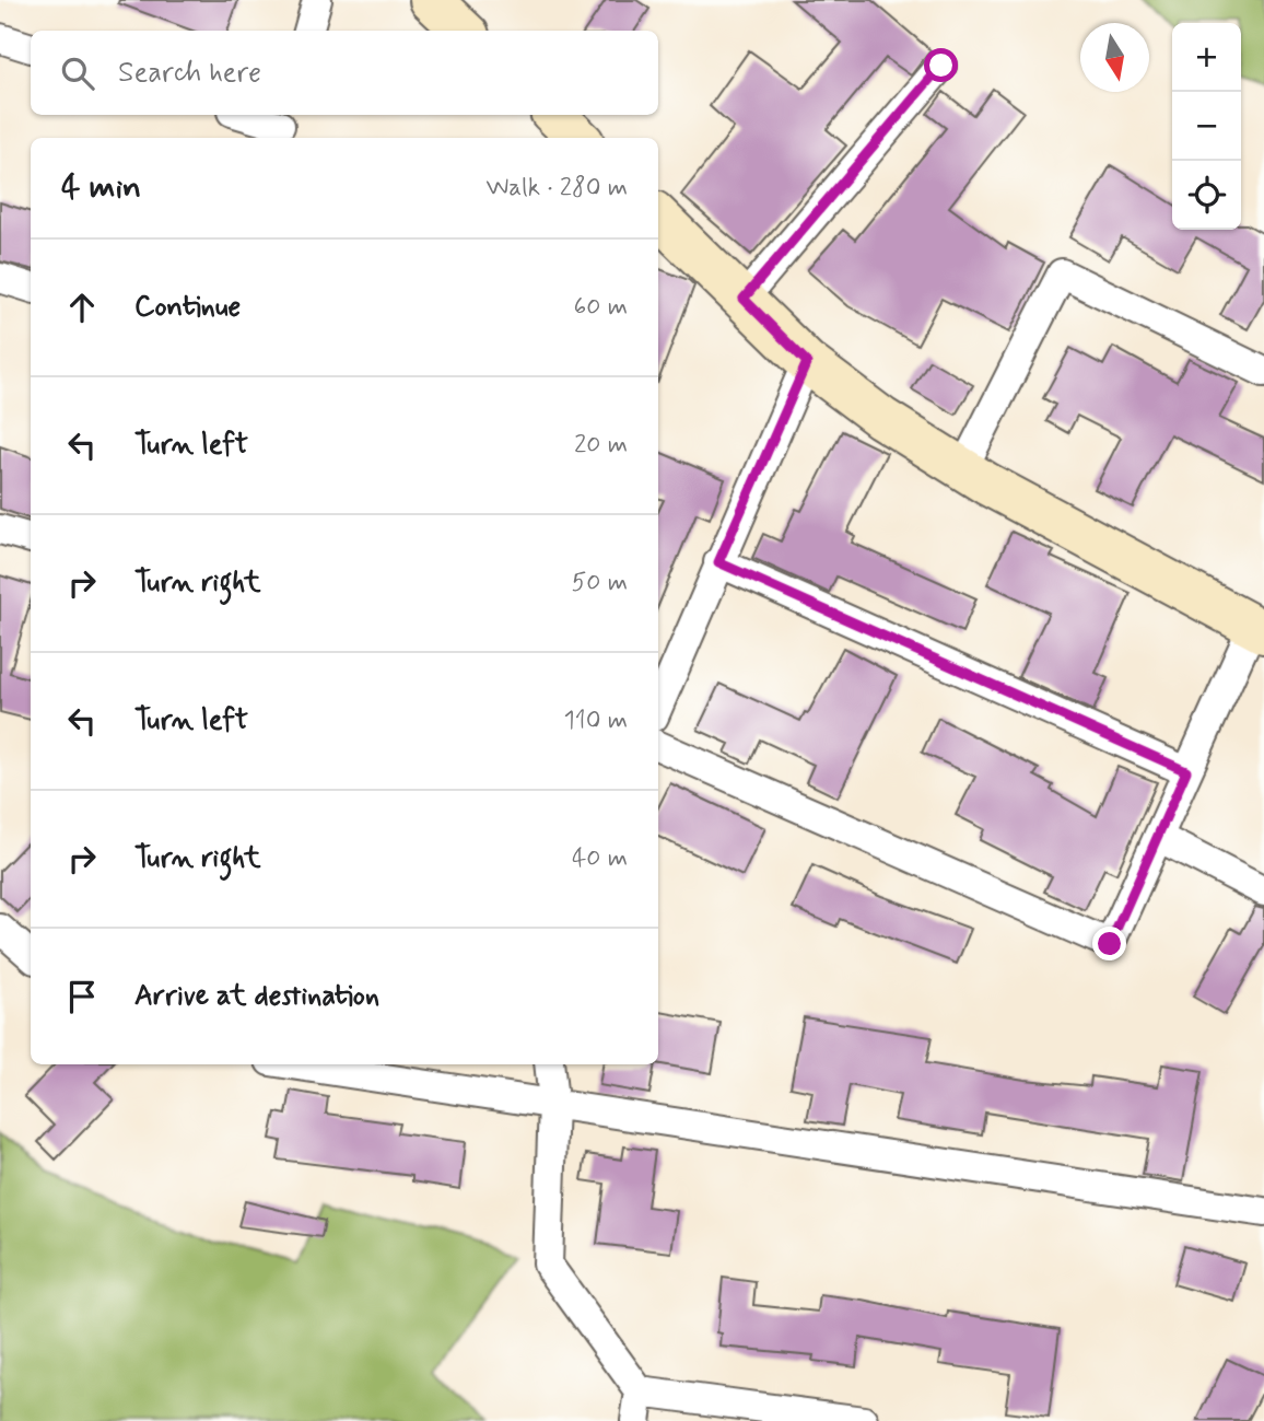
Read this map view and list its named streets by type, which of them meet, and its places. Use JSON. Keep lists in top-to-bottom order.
{
  "north": "bottom",
  "page": {
    "map_buttons": ["+", "−"],
    "search": "Search here",
    "heading": ["4 min", "Walk · 280 m"],
    "list": [
      ["Continue", "60 m"],
      ["Turn left", "20 m"],
      ["Turn right", "50 m"],
      ["Turn left", "110 m"],
      ["Turn right", "40 m"],
      "Arrive at destination"
    ]
  }
}
